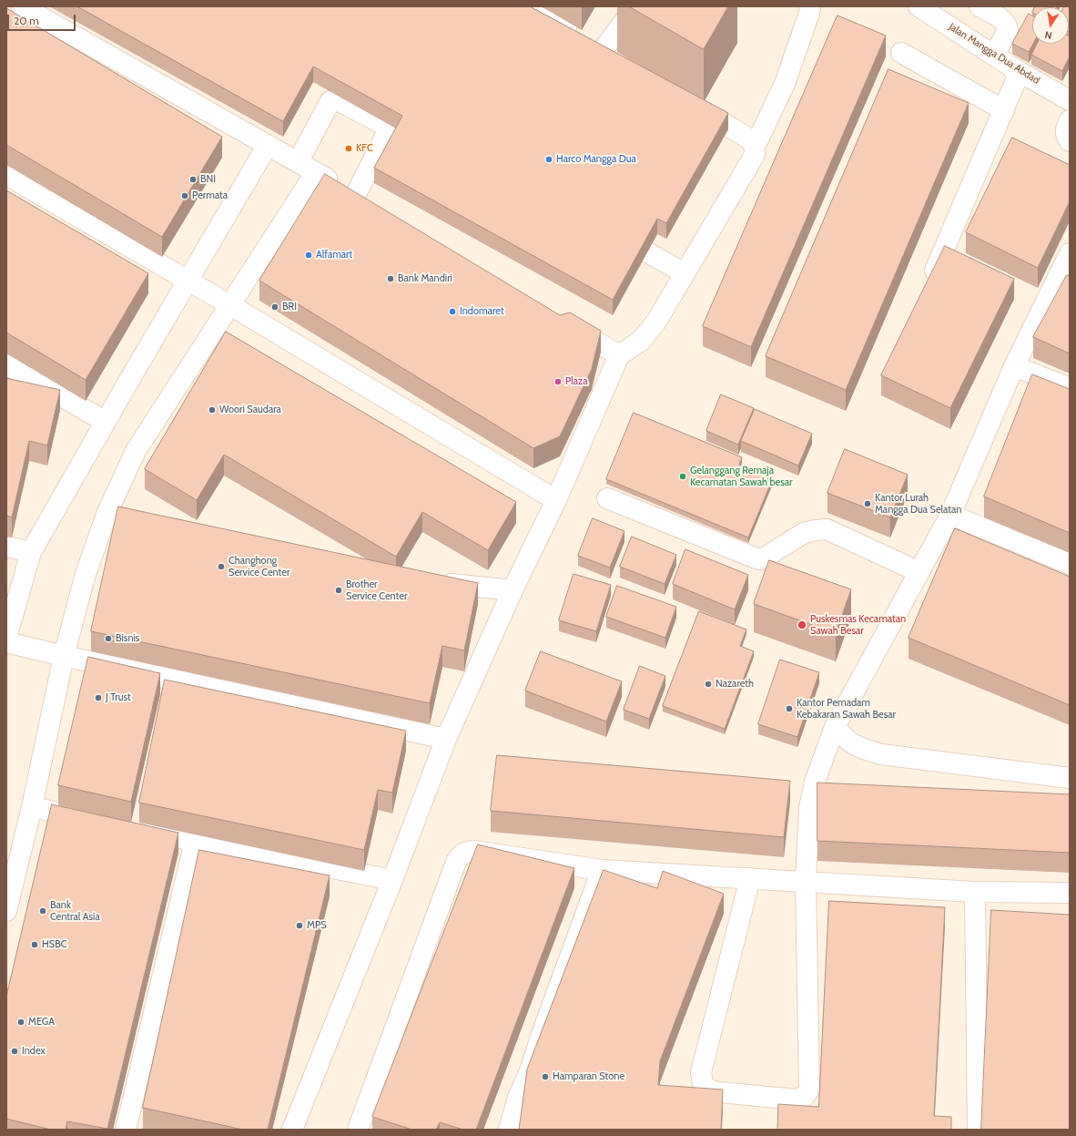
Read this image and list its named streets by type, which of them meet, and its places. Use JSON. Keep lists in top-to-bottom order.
{
  "streets": {
    "street": ["Jalan Mangga Dua Abdad"]
  },
  "places": [
    "KFC",
    "Harco Mangga Dua",
    "BNI",
    "Permata",
    "Alfamart",
    "Bank Mandiri",
    "BRI",
    "Indomaret",
    "Plaza",
    "Woori Saudara",
    "Gelanggang Remaja Kecamatan Sawah besar",
    "Kantor Lurah Mangga Dua Selatan",
    "Changhong Service Center",
    "Brother Service Center",
    "Puskesmas Kecamatan Sawah Besar",
    "Bisnis",
    "Nazareth",
    "J Trust",
    "Kantor Pemadam Kebakaran Sawah Besar",
    "Bank Central Asia",
    "MPS",
    "HSBC",
    "MEGA",
    "Index",
    "Hamparan Stone"
  ],
  "scale_bar": "20 m",
  "north": "bottom"
}
